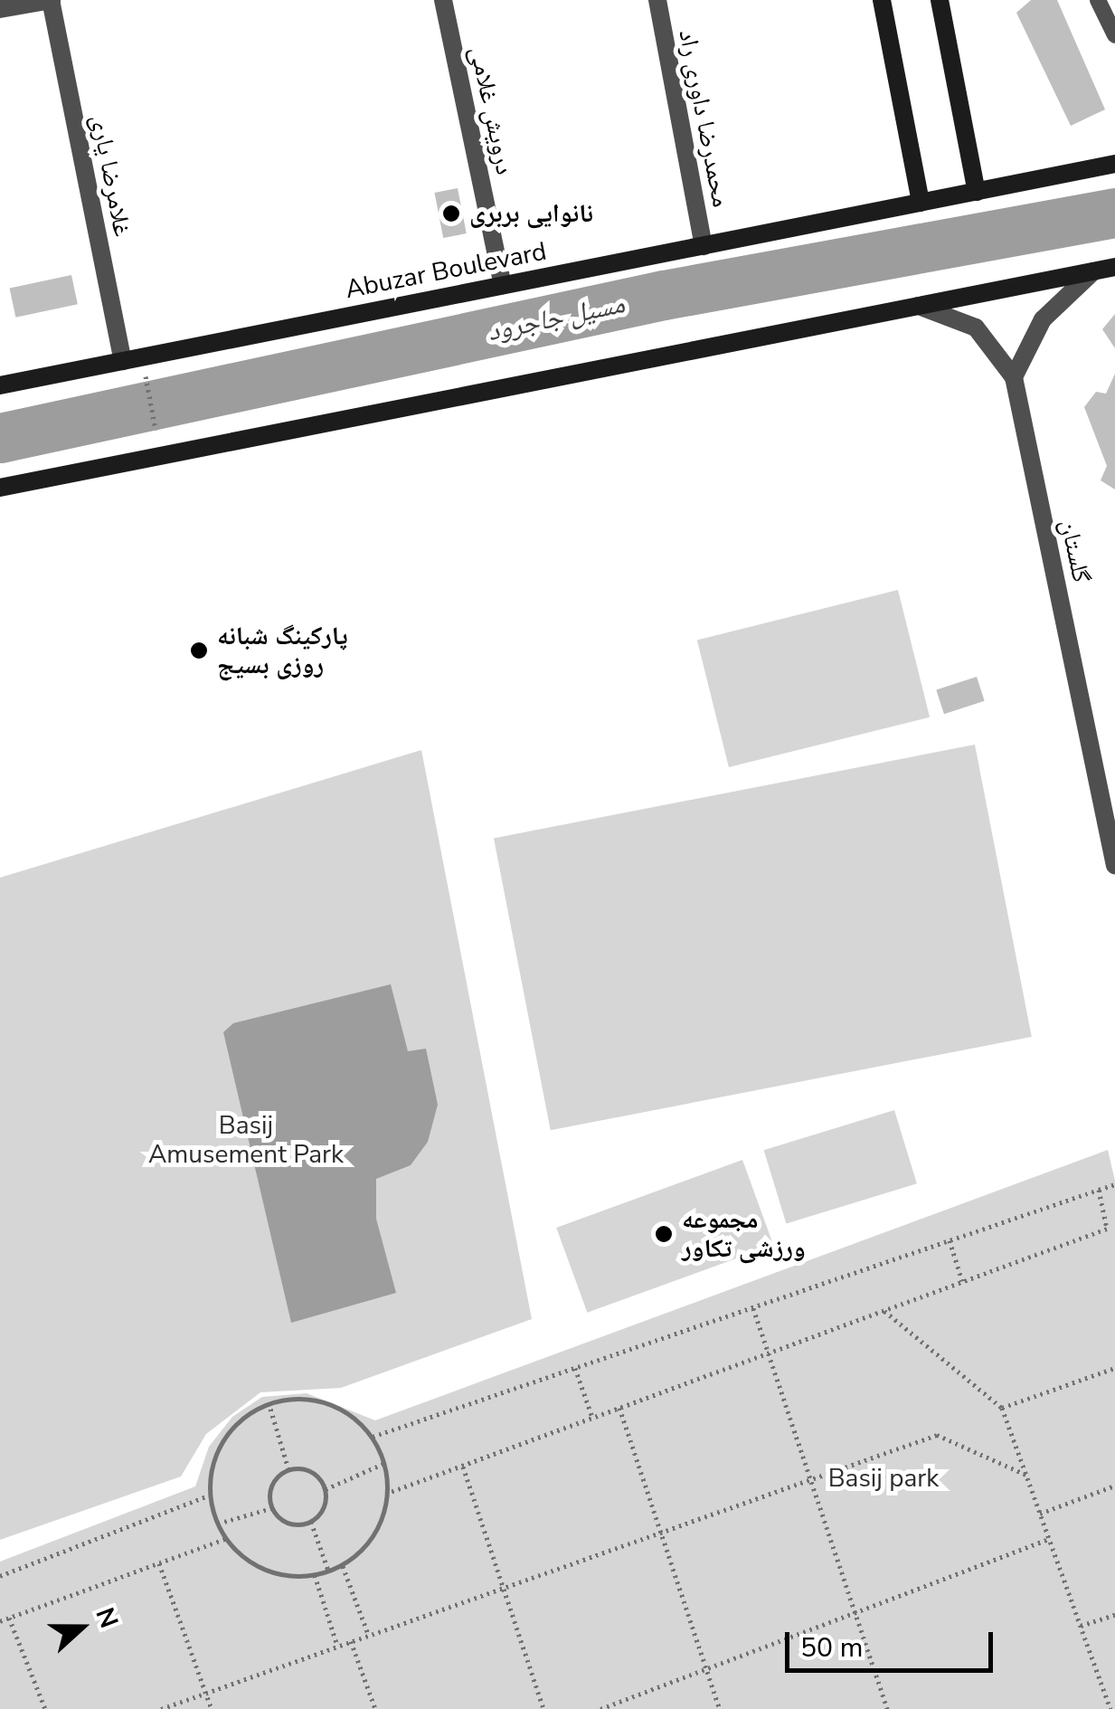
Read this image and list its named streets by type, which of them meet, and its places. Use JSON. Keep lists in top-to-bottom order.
{
  "streets": {
    "main road": ["Abuzar Boulevard"],
    "street": [
      "درویش غلامی",
      "محمدرضا داوری راد",
      "غلامرضا یاری",
      "گلستان"
    ]
  },
  "crossings": [
    ["درویش غلامی", "Abuzar Boulevard"],
    ["محمدرضا داوری راد", "Abuzar Boulevard"],
    ["غلامرضا یاری", "Abuzar Boulevard"]
  ],
  "water": ["مسیل جاجرود"],
  "parks": ["Basij Amusement Park", "Basij park"],
  "places": ["نانوایی بربری", "پارکینگ شبانه روزی بسیج", "مجموعه ورزشی تکاور"],
  "scale_bar": "50 m",
  "north": "right"
}
